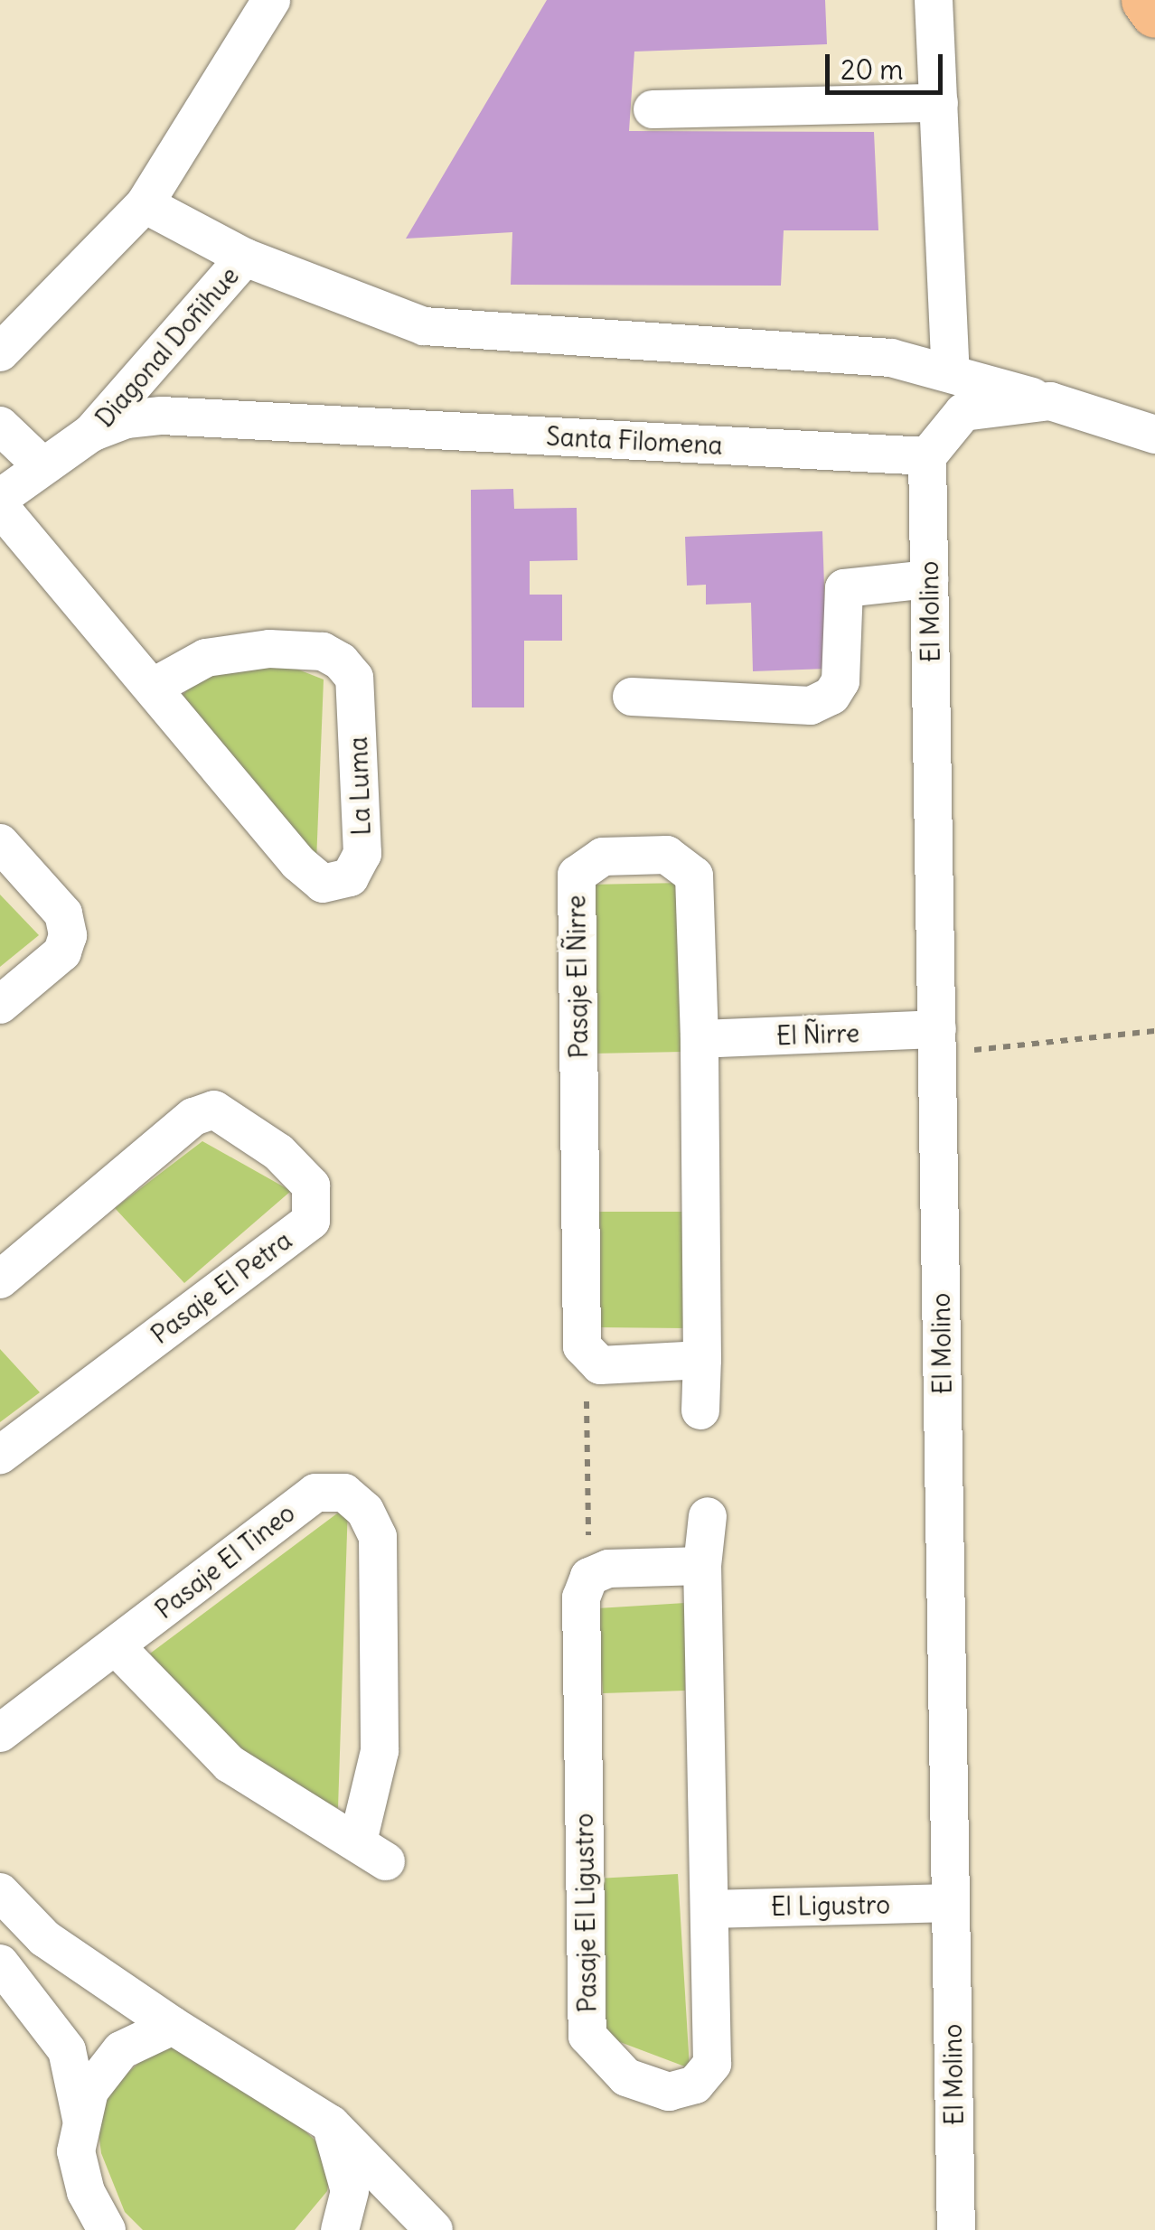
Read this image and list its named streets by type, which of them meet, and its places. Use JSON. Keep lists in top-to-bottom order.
{
  "streets": {
    "street": [
      "Diagonal Doñihue",
      "Santa Filomena",
      "El Molino",
      "La Luma",
      "Pasaje El Ñirre",
      "El Ñirre",
      "Pasaje El Petra",
      "Pasaje El Tineo",
      "El Ligustro",
      "Pasaje El Ligustro"
    ]
  },
  "crossings": [
    ["Diagonal Doñihue", "Santa Filomena"],
    ["Santa Filomena", "El Molino"],
    ["El Molino", "El Ñirre"],
    ["El Molino", "El Ligustro"],
    ["Pasaje El Ñirre", "El Ñirre"],
    ["El Ligustro", "Pasaje El Ligustro"]
  ],
  "scale_bar": "20 m"
}
